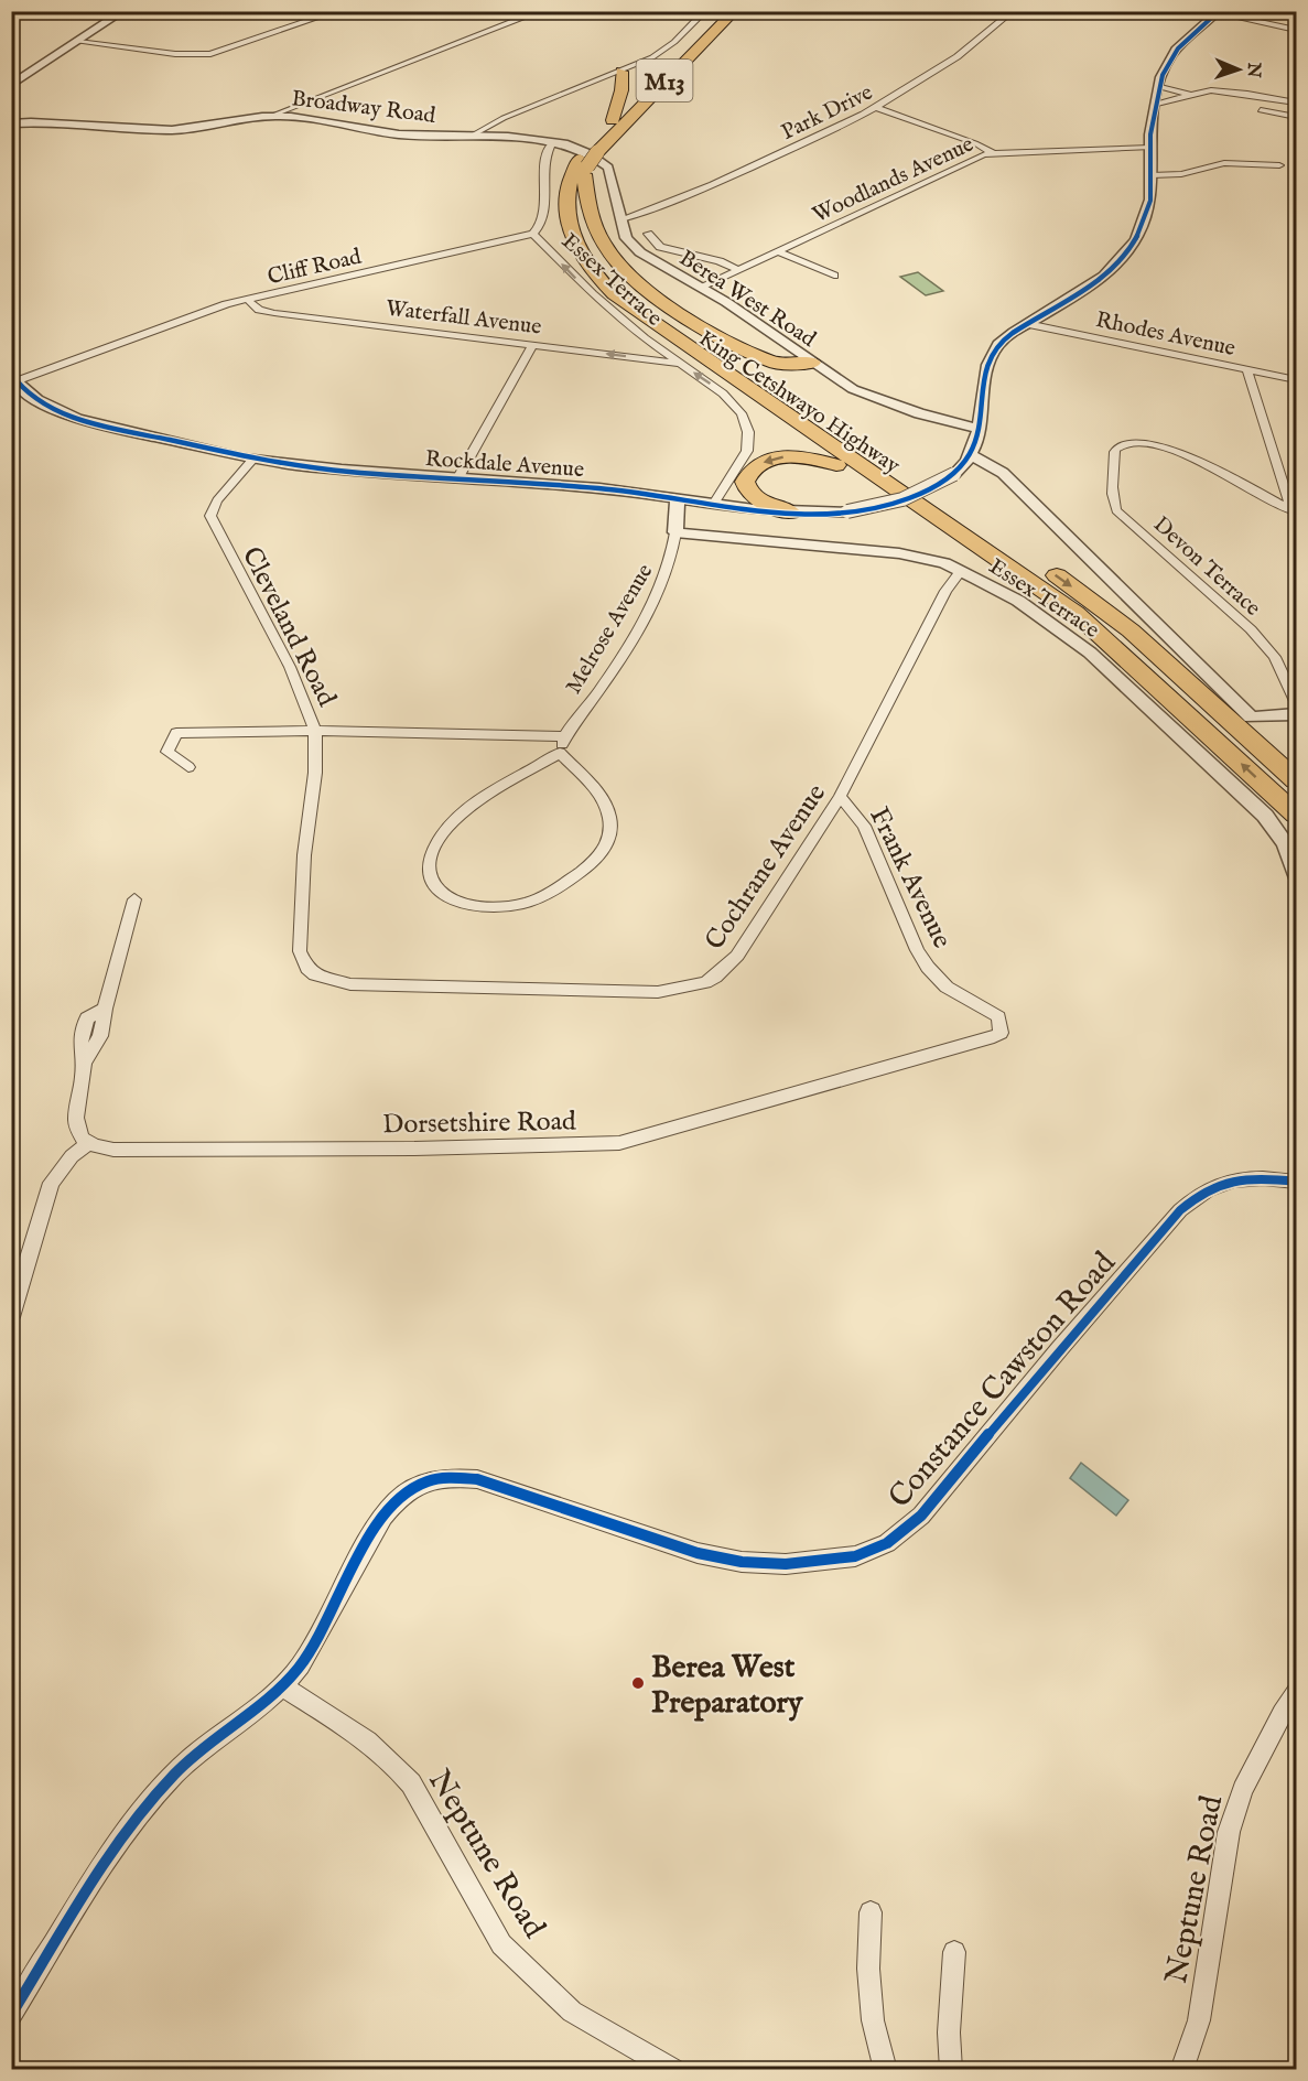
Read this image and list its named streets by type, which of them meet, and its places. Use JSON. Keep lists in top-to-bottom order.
{
  "streets": {
    "highway": ["M13", "King Cetshwayo Highway"],
    "street": [
      "Broadway Road",
      "Park Drive",
      "Woodlands Avenue",
      "Cliff Road",
      "Essex Terrace",
      "Berea West Road",
      "Waterfall Avenue",
      "Rhodes Avenue",
      "Rockdale Avenue",
      "Devon Terrace",
      "Cleveland Road",
      "Melrose Avenue",
      "Cochrane Avenue",
      "Frank Avenue",
      "Dorsetshire Road",
      "Constance Cawston Road",
      "Neptune Road"
    ]
  },
  "crossings": [
    ["Broadway Road", "Berea West Road"],
    ["Park Drive", "Berea West Road"],
    ["Woodlands Avenue", "Berea West Road"],
    ["Woodlands Avenue", "Rockdale Avenue"],
    ["Cliff Road", "Essex Terrace"],
    ["Cliff Road", "Waterfall Avenue"],
    ["Cliff Road", "Rockdale Avenue"],
    ["Essex Terrace", "Waterfall Avenue"],
    ["Essex Terrace", "Rockdale Avenue"],
    ["Essex Terrace", "Melrose Avenue"],
    ["Essex Terrace", "Cochrane Avenue"],
    ["Berea West Road", "Rockdale Avenue"],
    ["Rhodes Avenue", "Rockdale Avenue"],
    ["Rockdale Avenue", "Cleveland Road"],
    ["Rockdale Avenue", "Melrose Avenue"],
    ["Cleveland Road", "Cochrane Avenue"],
    ["Cochrane Avenue", "Frank Avenue"],
    ["Frank Avenue", "Dorsetshire Road"],
    ["Constance Cawston Road", "Neptune Road"]
  ],
  "places": ["Berea West Preparatory"],
  "north": "right"
}
